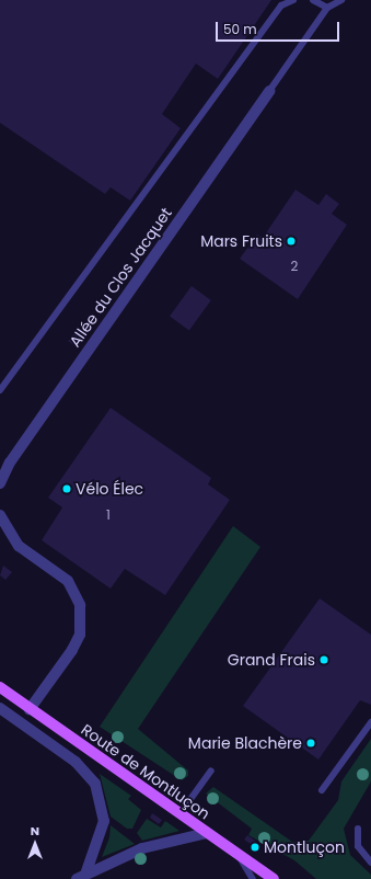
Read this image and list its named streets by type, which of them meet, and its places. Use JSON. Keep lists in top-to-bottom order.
{
  "streets": {
    "main road": ["Route de Montluçon"],
    "street": ["Allée du Clos Jacquet"]
  },
  "places": [
    "Mars Fruits",
    "Vélo Élec",
    "Grand Frais",
    "Marie Blachère",
    "Montluçon"
  ],
  "house_numbers": ["2", "1"],
  "scale_bar": "50 m",
  "north": "top"
}
